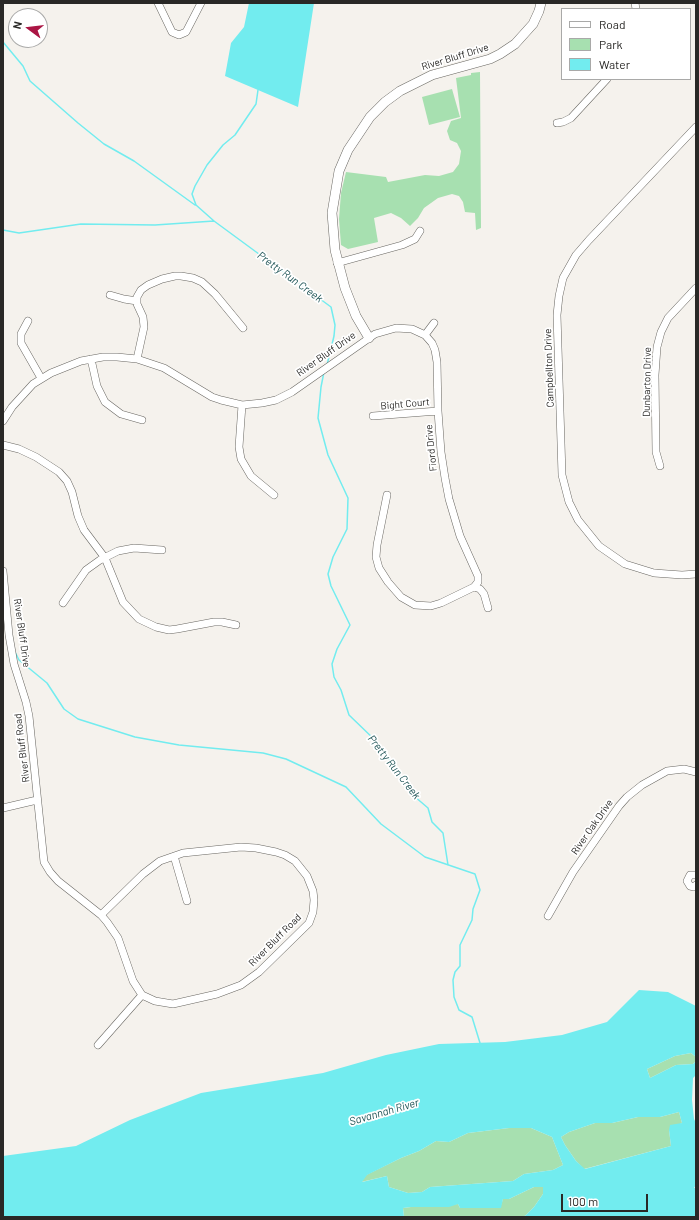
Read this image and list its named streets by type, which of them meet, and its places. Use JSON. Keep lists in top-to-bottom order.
{
  "streets": {
    "street": [
      "River Bluff Drive",
      "Campbellton Drive",
      "Dunbarton Drive",
      "Bight Court",
      "Fiord Drive",
      "River Bluff Road",
      "River Oak Drive"
    ]
  },
  "crossings": [
    ["River Bluff Drive", "River Bluff Road"],
    ["Bight Court", "Fiord Drive"]
  ],
  "water": ["Pretty Run Creek", "Savannah River"],
  "legend": ["Road", "Park", "Water"],
  "scale_bar": "100 m",
  "north": "left"
}
